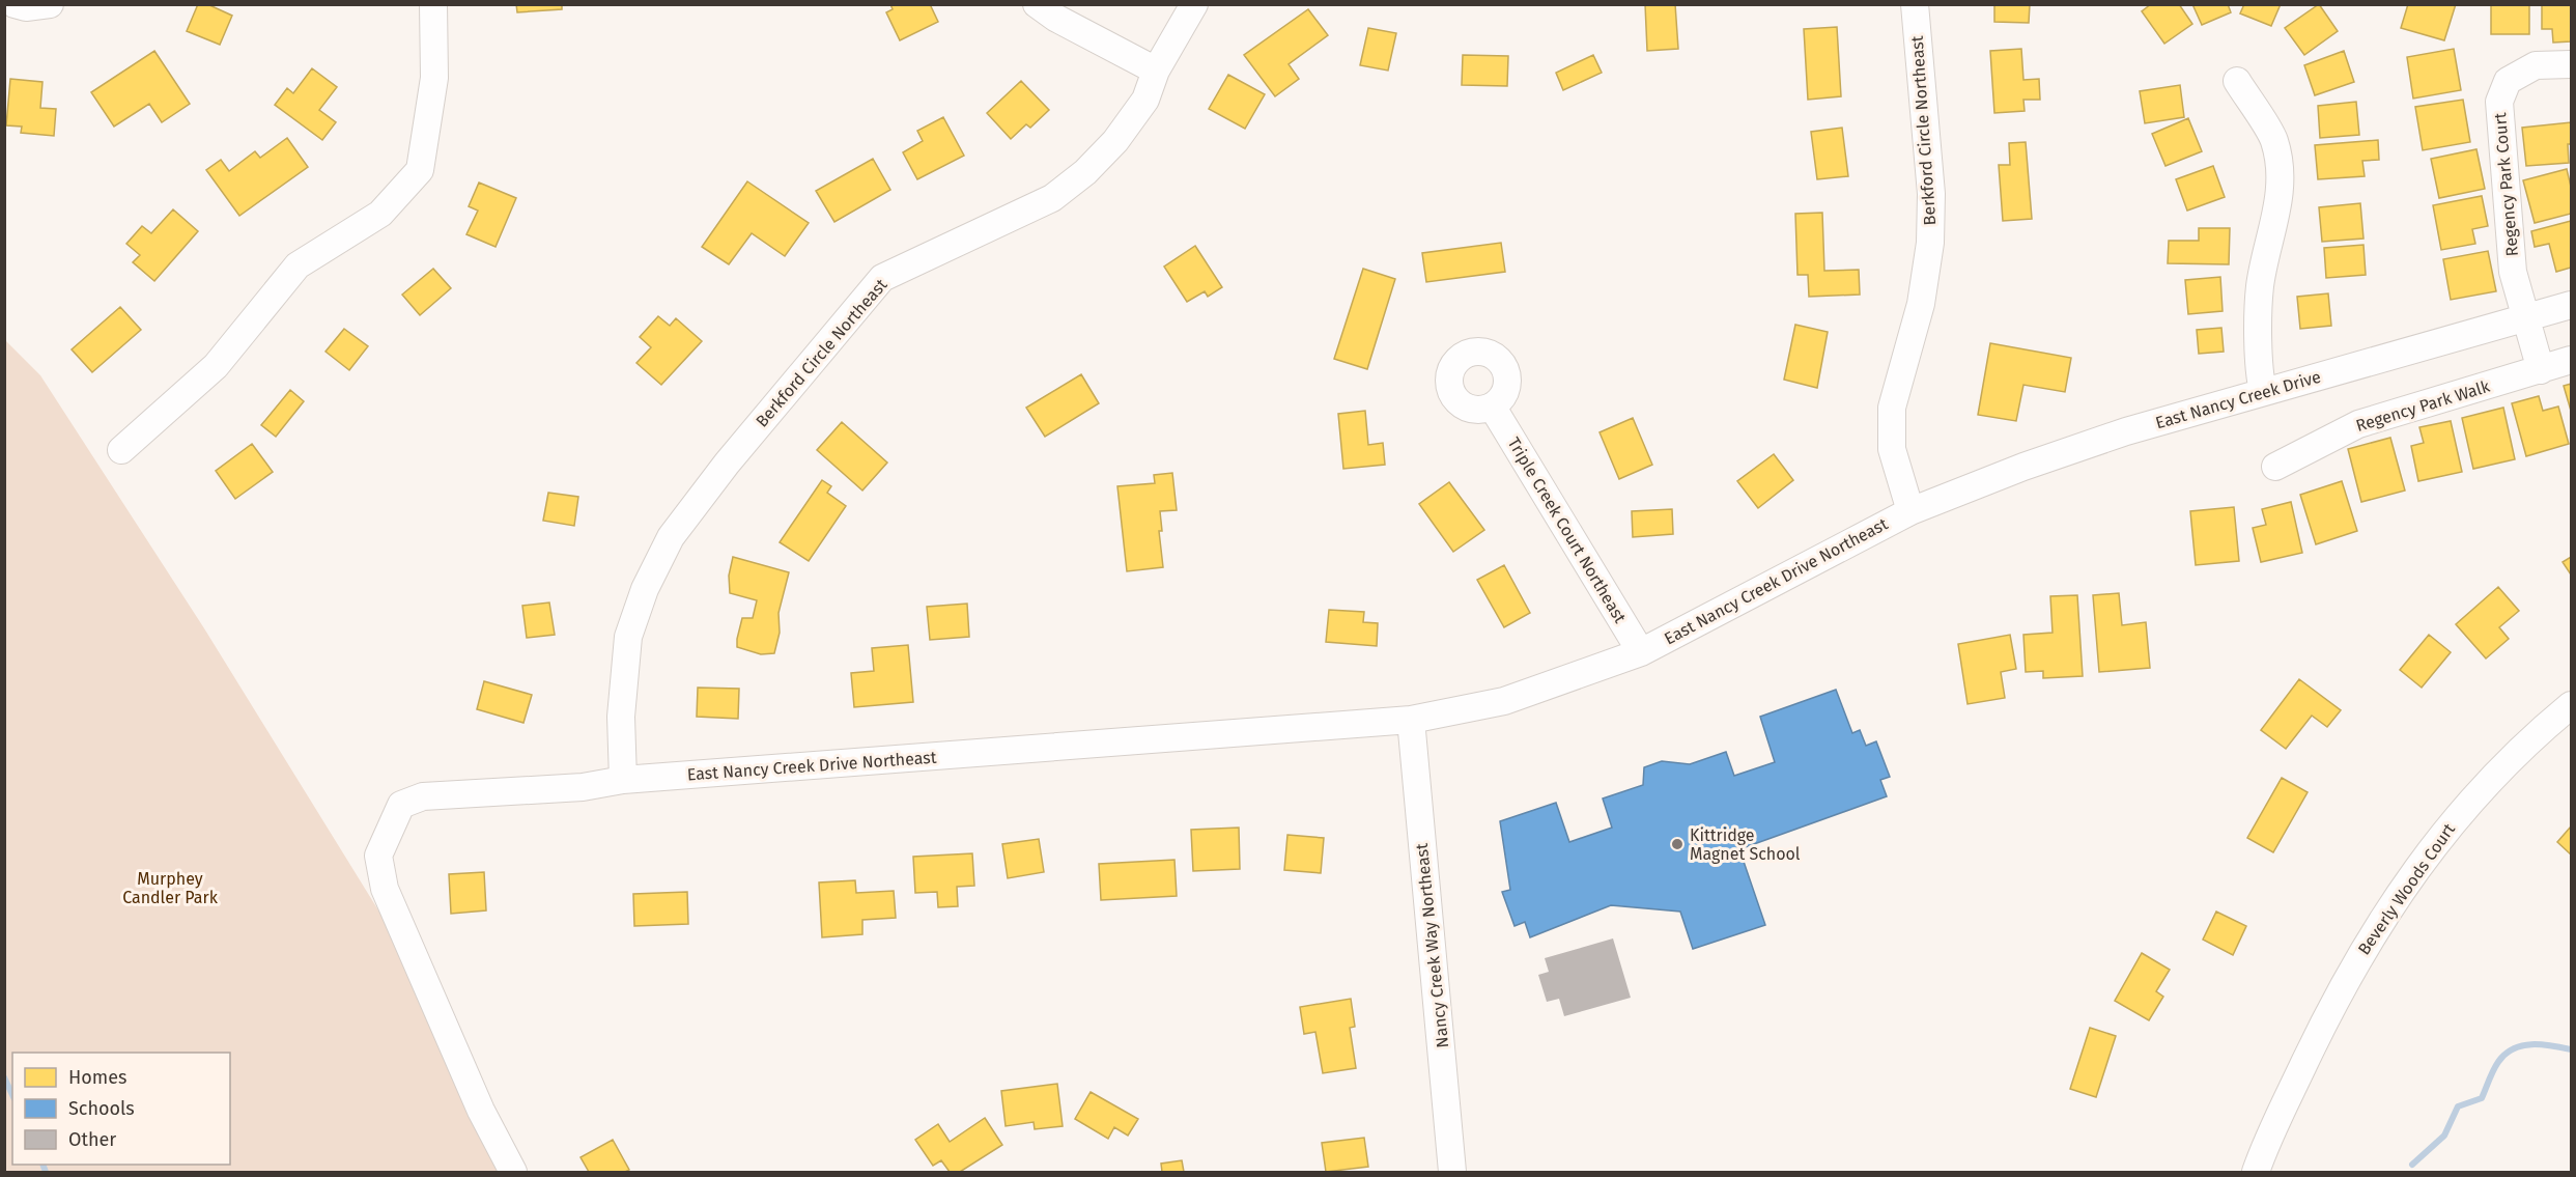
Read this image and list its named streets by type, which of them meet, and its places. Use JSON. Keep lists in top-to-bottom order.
{
  "streets": {
    "street": [
      "Berkford Circle Northeast",
      "Regency Park Court",
      "East Nancy Creek Drive",
      "Regency Park Walk",
      "Triple Creek Court Northeast",
      "East Nancy Creek Drive Northeast",
      "Beverly Woods Court",
      "Nancy Creek Way Northeast"
    ]
  },
  "crossings": [
    ["Berkford Circle Northeast", "East Nancy Creek Drive"],
    ["Berkford Circle Northeast", "East Nancy Creek Drive Northeast"],
    ["Regency Park Court", "East Nancy Creek Drive"],
    ["East Nancy Creek Drive", "East Nancy Creek Drive Northeast"],
    ["Triple Creek Court Northeast", "East Nancy Creek Drive Northeast"],
    ["East Nancy Creek Drive Northeast", "Nancy Creek Way Northeast"]
  ],
  "parks": ["Murphey Candler Park"],
  "places": ["Kittridge Magnet School"],
  "legend": ["Homes", "Schools", "Other"]
}
